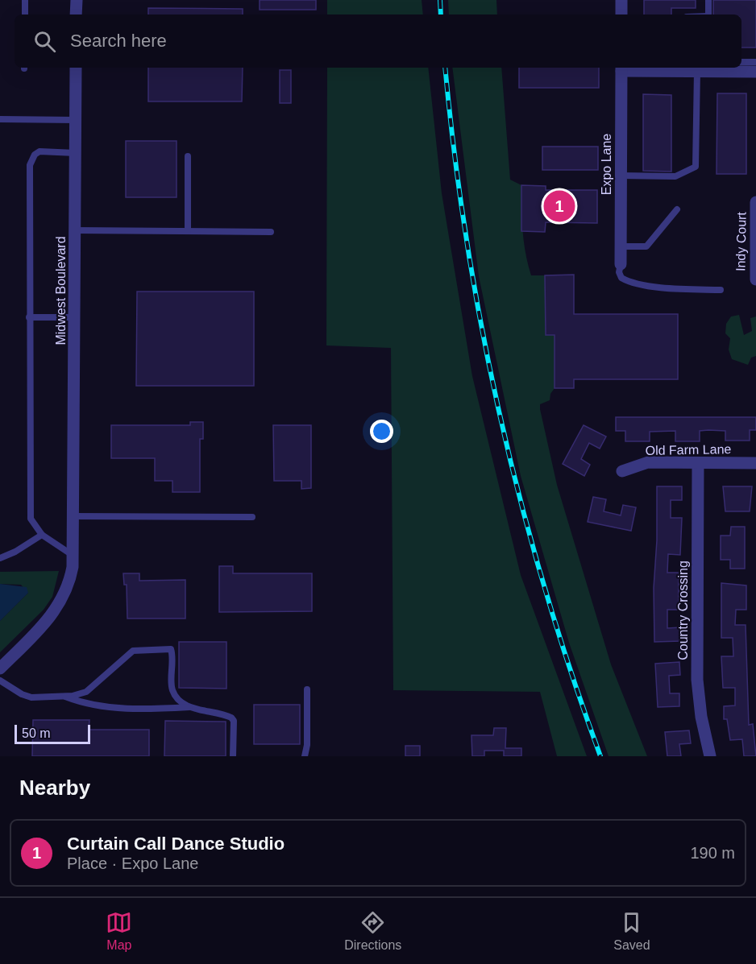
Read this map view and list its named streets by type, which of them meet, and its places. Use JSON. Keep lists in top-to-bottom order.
{
  "streets": {
    "street": [
      "Expo Lane",
      "Indy Court",
      "Midwest Boulevard",
      "Old Farm Lane",
      "Country Crossing"
    ]
  },
  "crossings": [
    ["Old Farm Lane", "Country Crossing"]
  ],
  "scale_bar": "50 m",
  "page": {
    "search": "Search here",
    "pins": "1",
    "scale": "50 m",
    "heading": "Nearby",
    "list": [
      {
        "mark": "1",
        "name": "Curtain Call Dance Studio",
        "note": "Place · Expo Lane",
        "value": "190 m"
      }
    ],
    "nav": ["Map", "Directions", "Saved"]
  }
}
